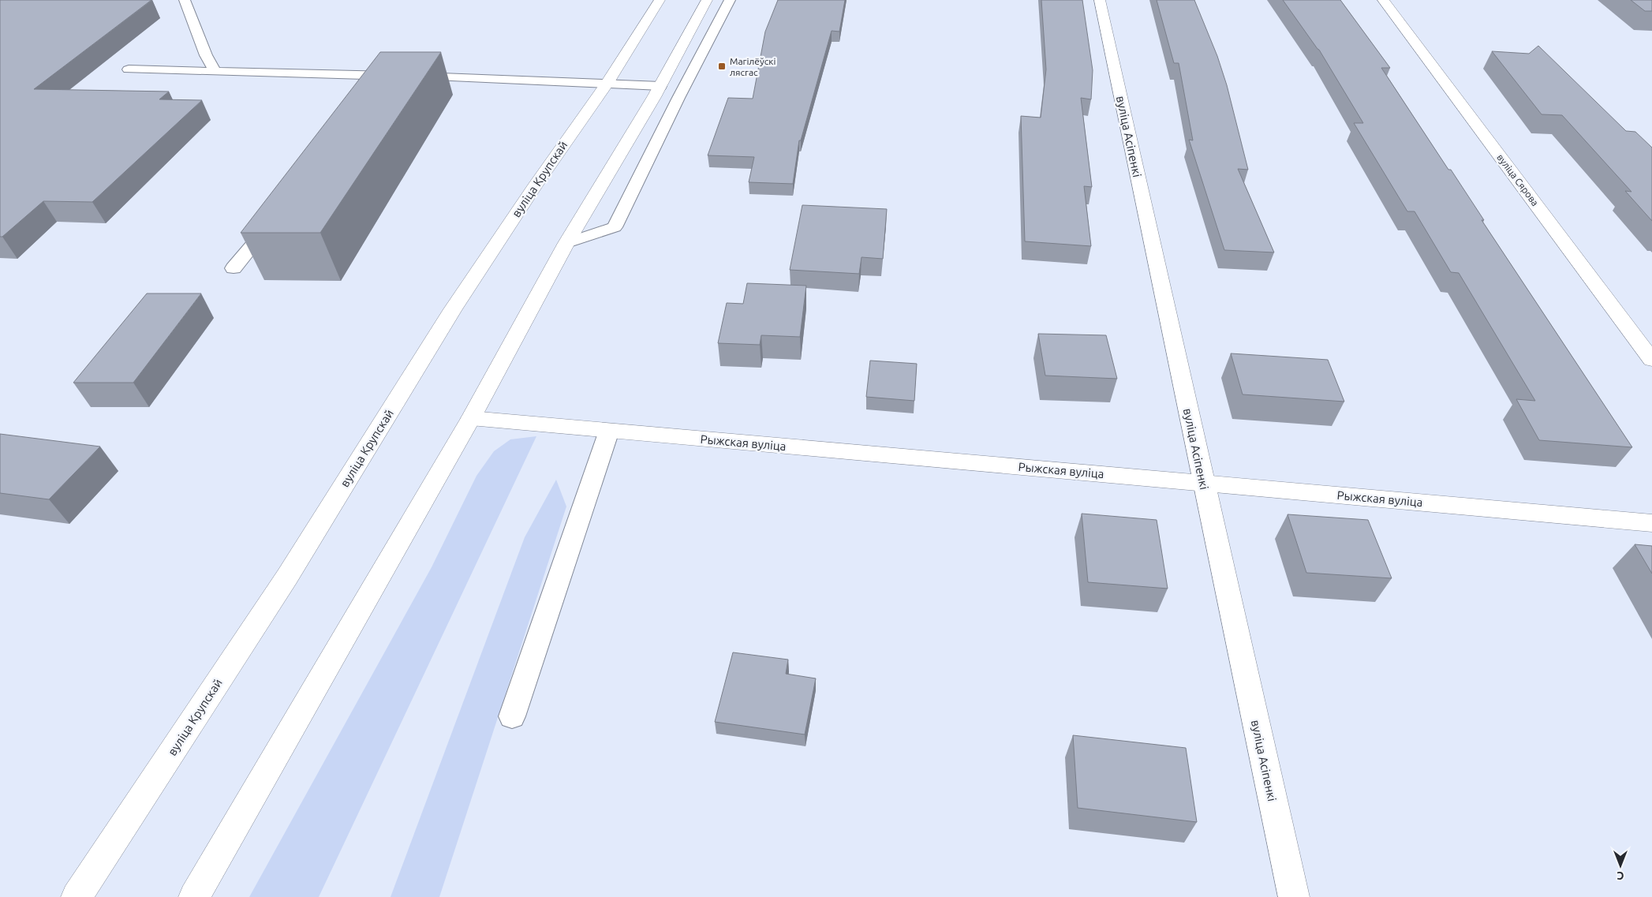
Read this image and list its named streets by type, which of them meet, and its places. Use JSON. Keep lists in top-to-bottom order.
{
  "streets": {
    "street": [
      "вуліца Асіпенкі",
      "вуліца Крупскай",
      "вуліца Сярова",
      "Рыжская вуліца"
    ]
  },
  "crossings": [
    ["вуліца Асіпенкі", "Рыжская вуліца"]
  ],
  "places": {
    "transit": ["Магілёўскі лясгас"]
  },
  "north": "bottom"
}
